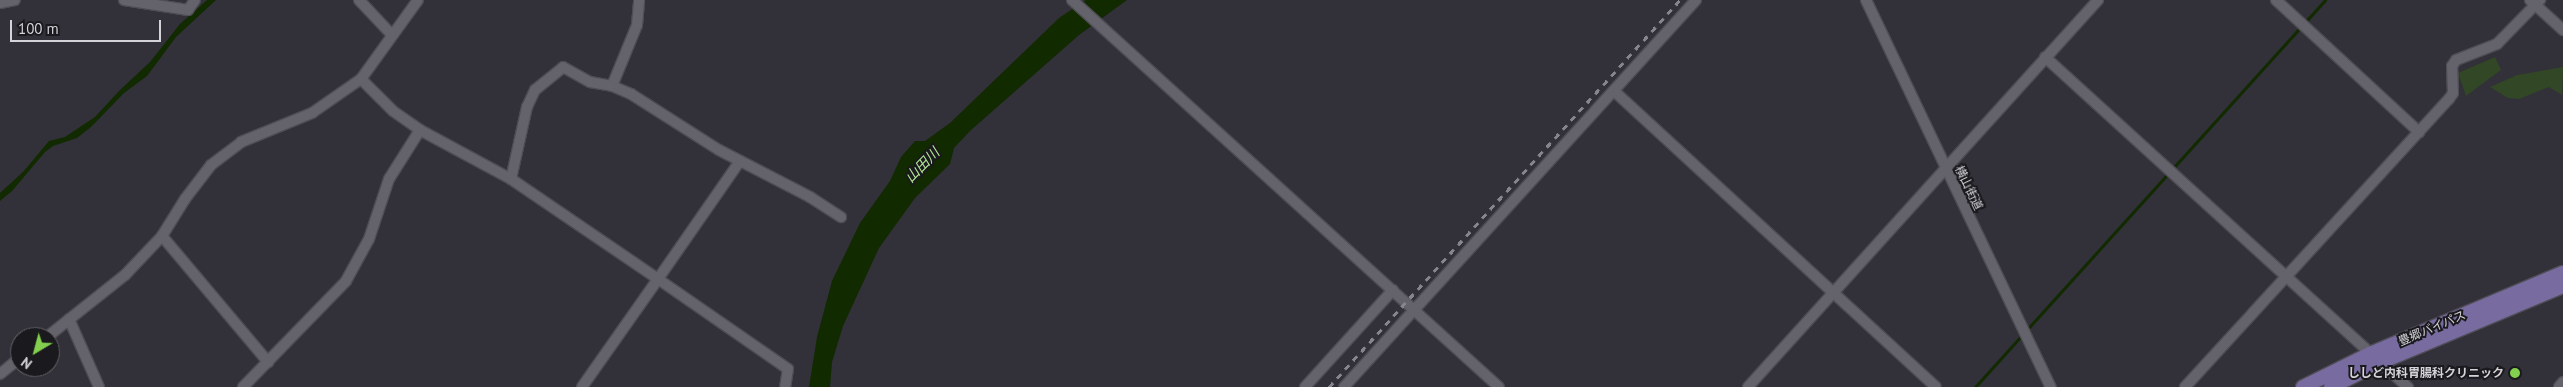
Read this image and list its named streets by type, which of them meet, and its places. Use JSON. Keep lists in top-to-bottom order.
{
  "streets": {
    "main road": ["豊郷バイパス"],
    "street": ["横山街道"]
  },
  "water": ["山田川"],
  "places": ["ししど内科胃腸科クリニック"],
  "scale_bar": "100 m",
  "north": "bottom left"
}
